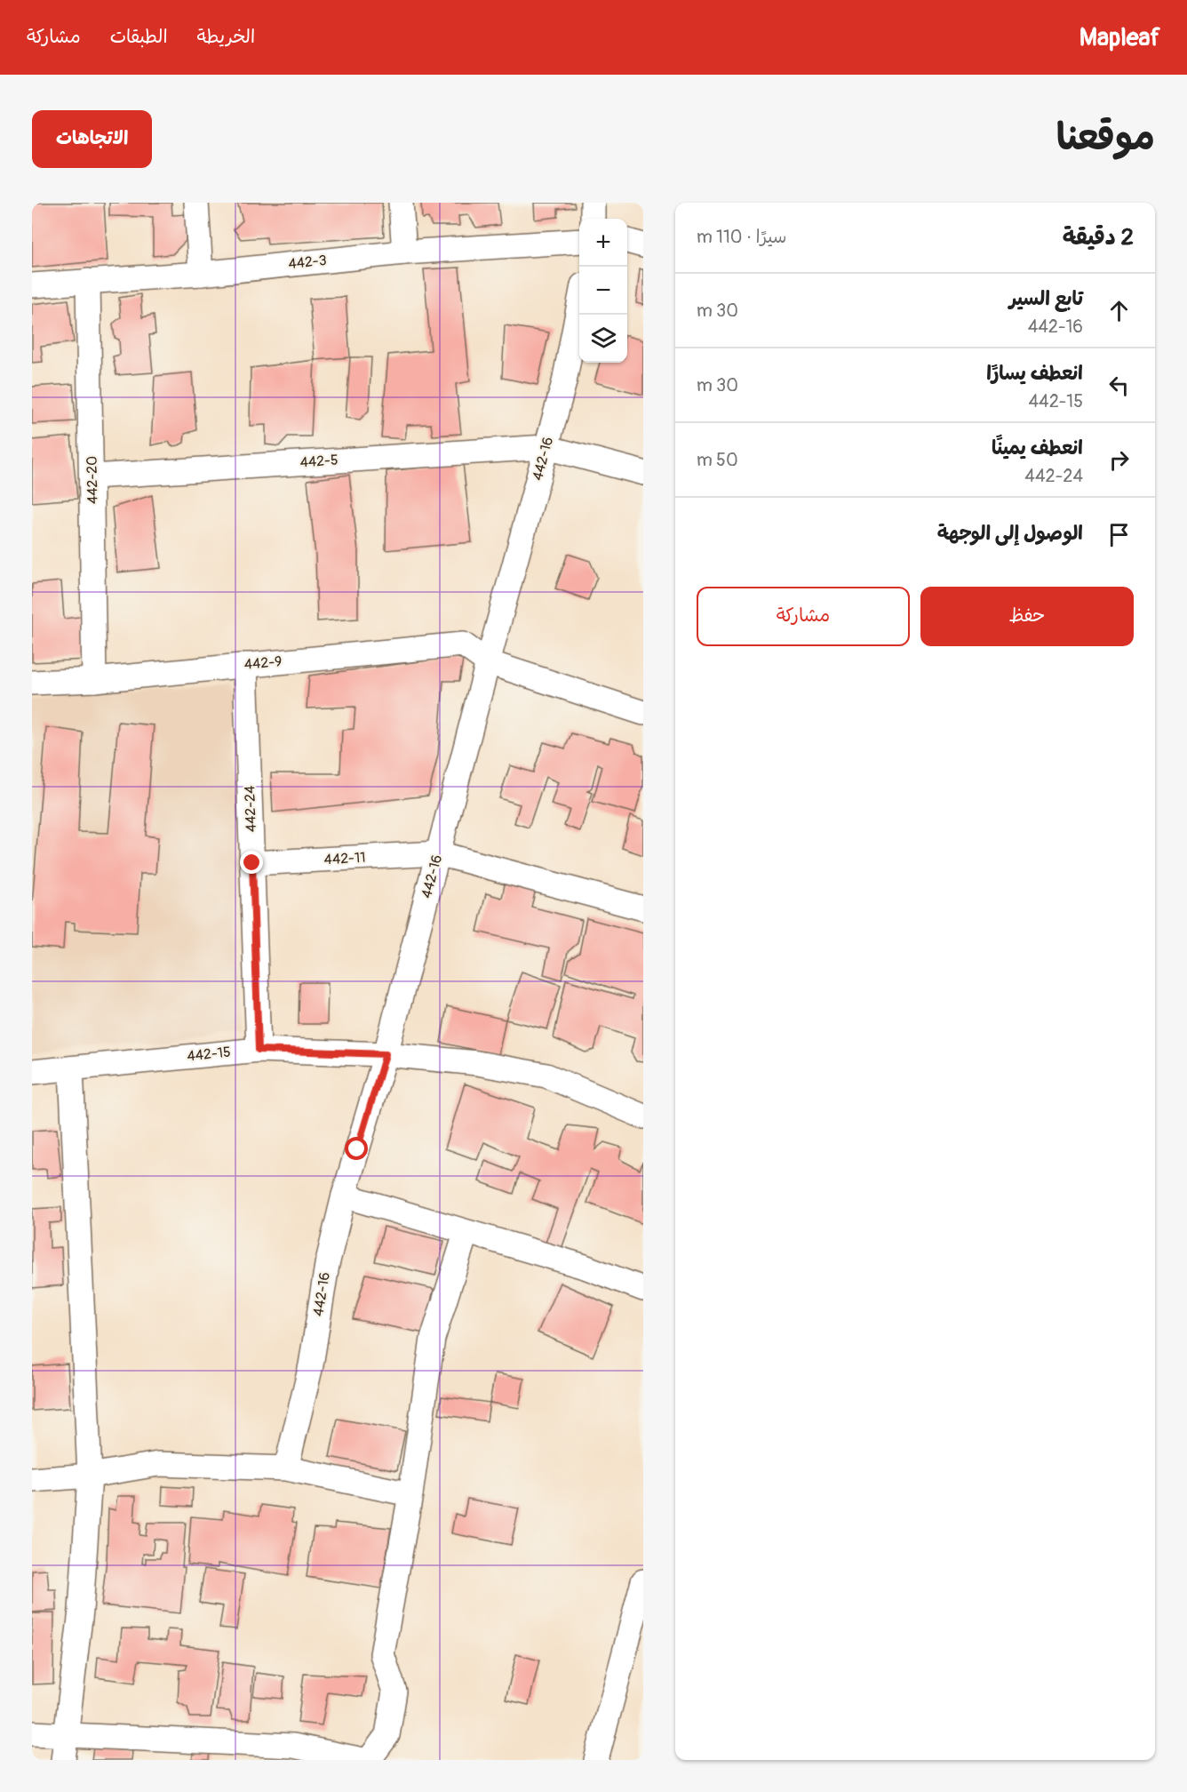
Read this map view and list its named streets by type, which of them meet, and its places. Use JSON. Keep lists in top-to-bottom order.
{
  "streets": {
    "street": [
      "442-3",
      "442-16",
      "442-5",
      "442-20",
      "442-9",
      "442-24",
      "442-11",
      "442-15"
    ]
  },
  "crossings": [
    ["442-3", "442-20"],
    ["442-16", "442-5"],
    ["442-16", "442-9"],
    ["442-16", "442-11"],
    ["442-16", "442-15"],
    ["442-5", "442-20"],
    ["442-20", "442-9"],
    ["442-9", "442-24"],
    ["442-24", "442-11"],
    ["442-24", "442-15"]
  ],
  "page": {
    "header": "Mapleaf",
    "nav": ["الخريطة", "الطبقات", "مشاركة"],
    "title": "موقعنا",
    "buttons": [
      "الاتجاهات",
      ["حفظ", "مشاركة"]
    ],
    "heading": ["2 دقيقة", "سيرًا · 110 m"],
    "map_buttons": ["+", "−"],
    "list": [
      ["تابع السير", "442-16", "30 m"],
      ["انعطف يسارًا", "442-15", "30 m"],
      ["انعطف يمينًا", "442-24", "50 m"],
      "الوصول إلى الوجهة"
    ]
  }
}
